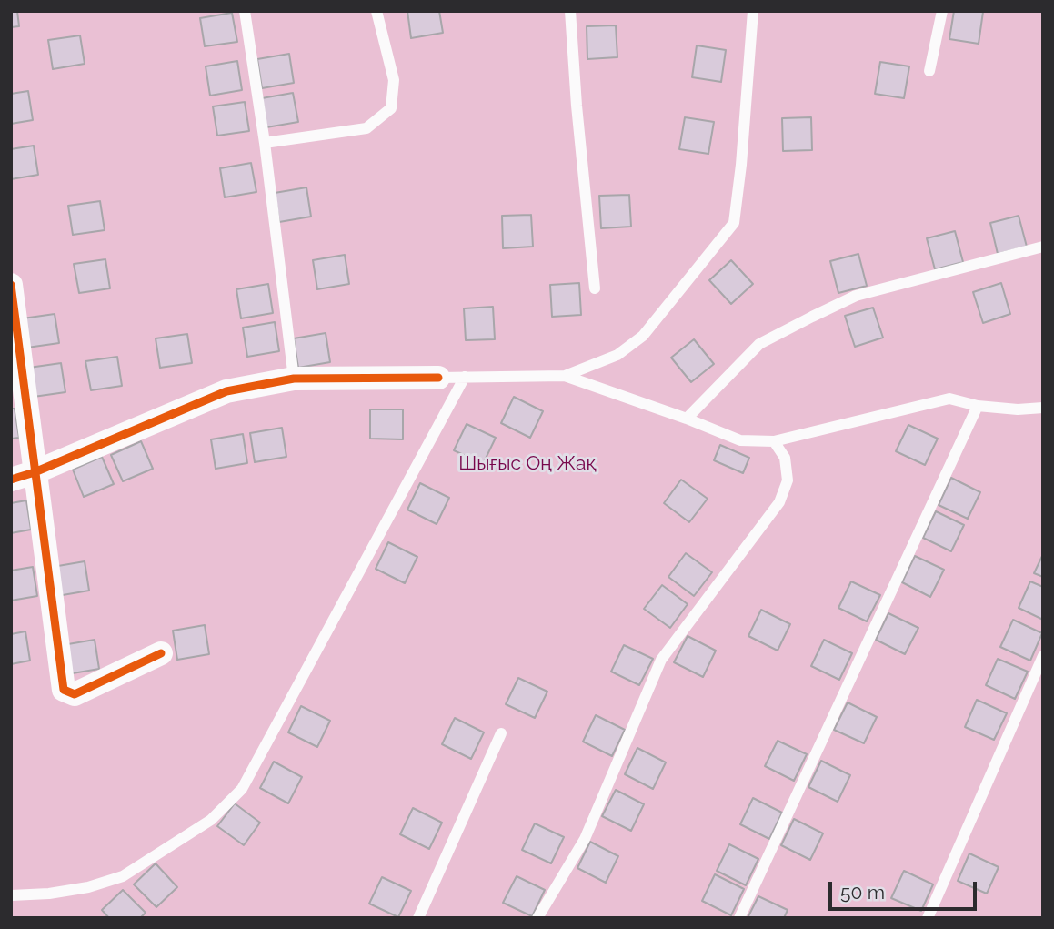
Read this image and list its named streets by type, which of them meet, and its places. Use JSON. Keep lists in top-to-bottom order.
{
  "parks": ["Шығыс Оң Жақ"],
  "scale_bar": "50 m"
}
